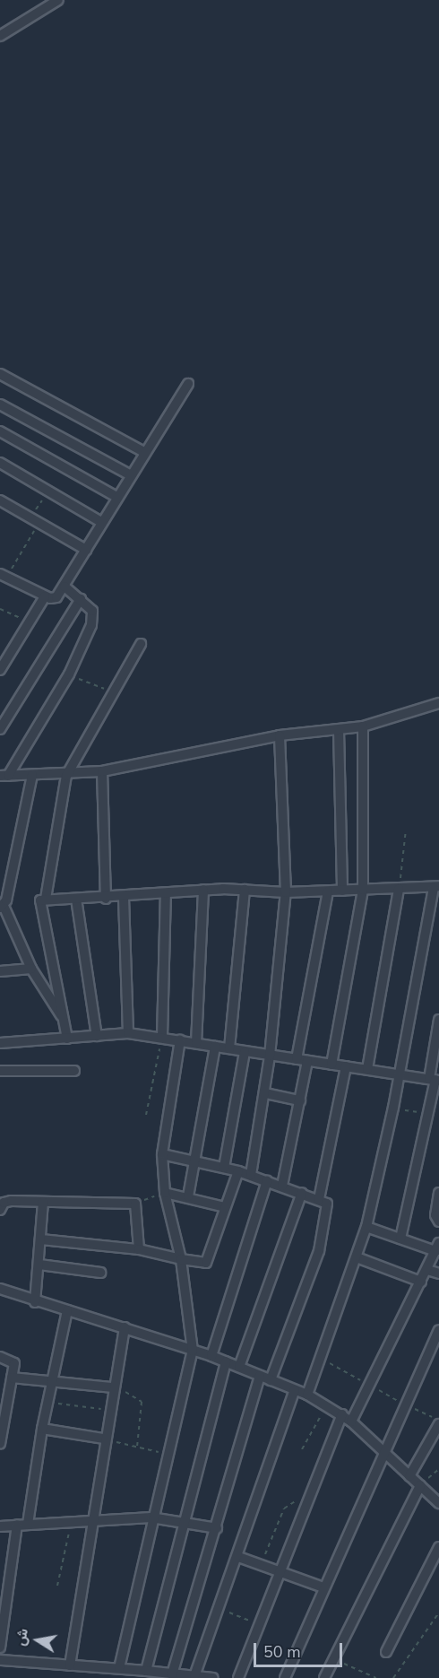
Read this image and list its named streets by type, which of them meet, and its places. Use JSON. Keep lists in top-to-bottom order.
{
  "scale_bar": "50 m",
  "north": "left"
}
